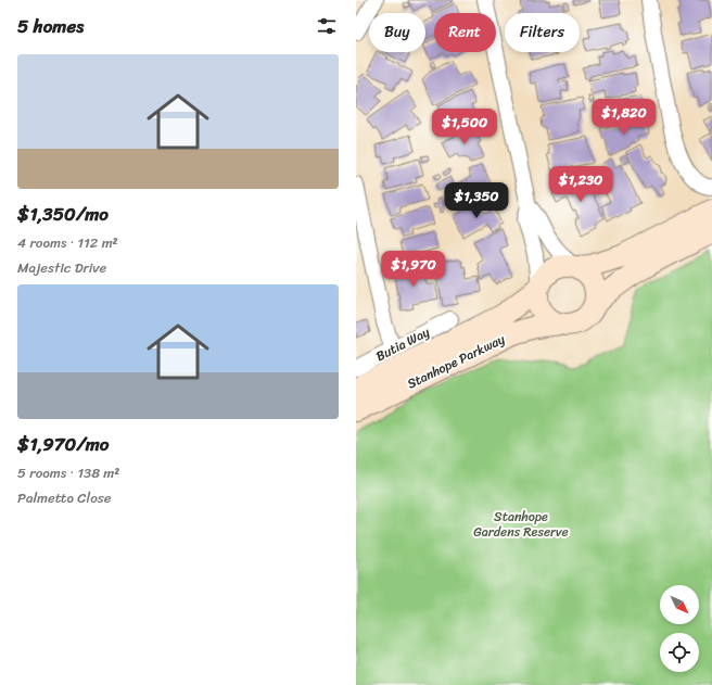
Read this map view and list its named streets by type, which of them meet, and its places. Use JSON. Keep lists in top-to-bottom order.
{
  "streets": {
    "main road": ["Stanhope Parkway"],
    "street": ["Butia Way"]
  },
  "parks": ["Stanhope Gardens Reserve"],
  "north": "bottom right",
  "page": {
    "heading": "5 homes",
    "chip": ["Buy", "Rent", "Filters"],
    "list": [
      {
        "name": "$1,350/mo",
        "note": "4 rooms · 112 m² · Majestic Drive"
      },
      {
        "name": "$1,970/mo",
        "note": "5 rooms · 138 m² · Palmetto Close"
      }
    ],
    "price": [
      "$1,820",
      "$1,500",
      "$1,230",
      "$1,350",
      "$1,970"
    ]
  }
}
